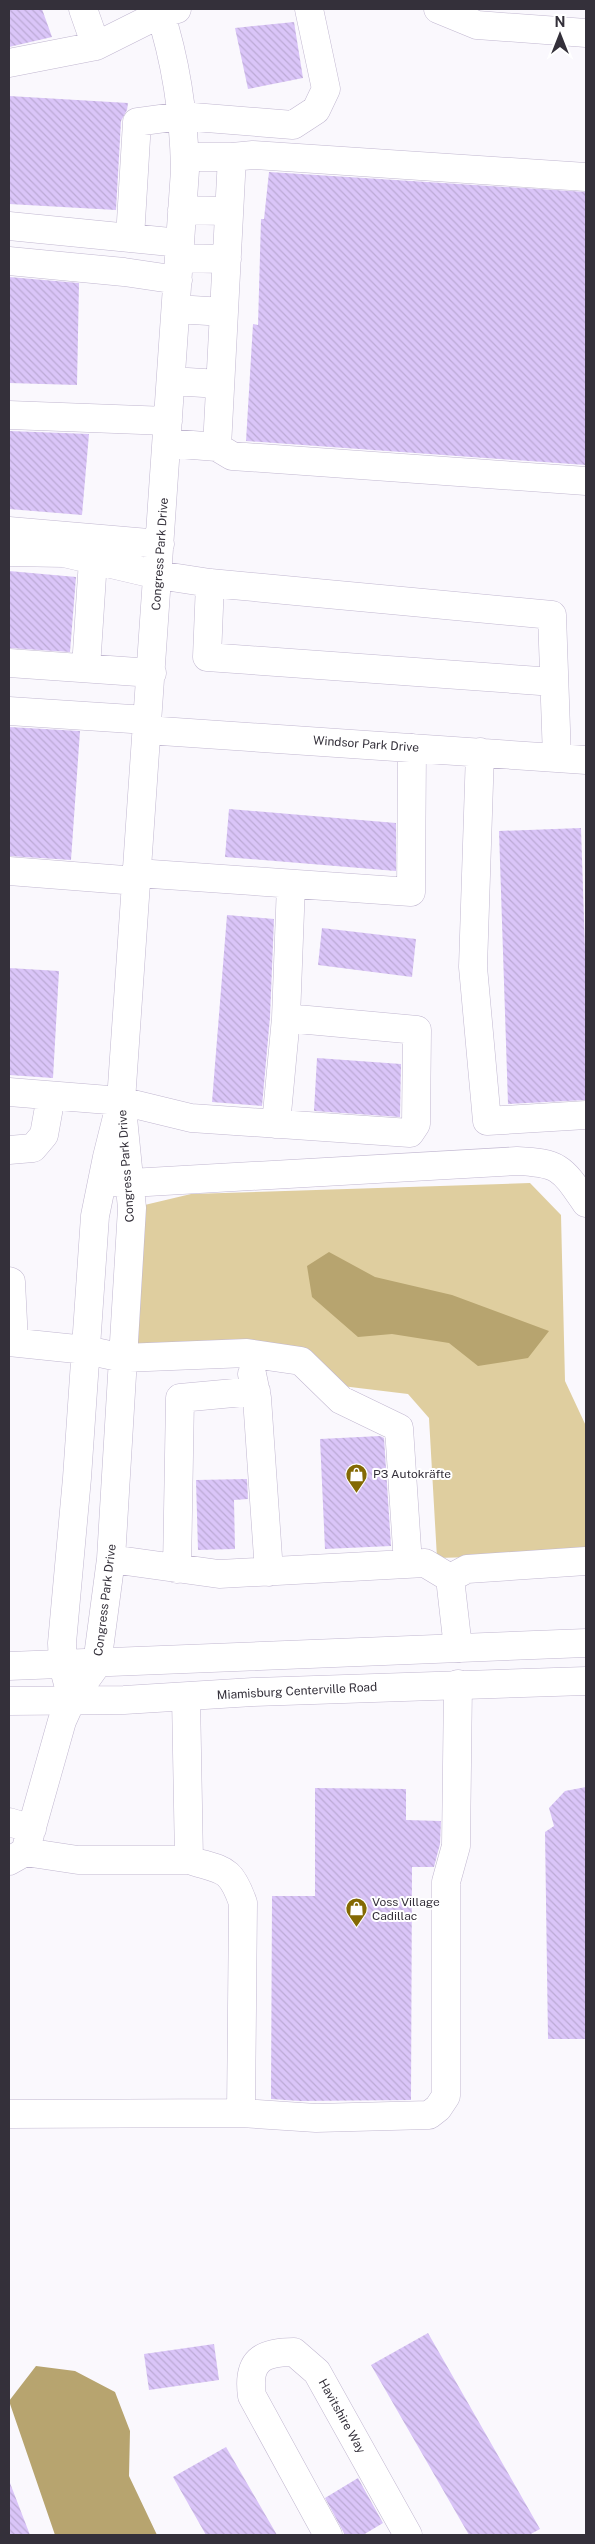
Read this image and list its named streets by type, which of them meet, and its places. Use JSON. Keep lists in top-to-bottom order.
{
  "streets": {
    "street": [
      "Congress Park Drive",
      "Windsor Park Drive",
      "Miamisburg Centerville Road",
      "Havitshire Way"
    ]
  },
  "crossings": [
    ["Congress Park Drive", "Windsor Park Drive"],
    ["Congress Park Drive", "Miamisburg Centerville Road"]
  ],
  "places": {
    "shop": ["P3 Autokräfte", "Voss Village Cadillac"]
  },
  "north": "top"
}
